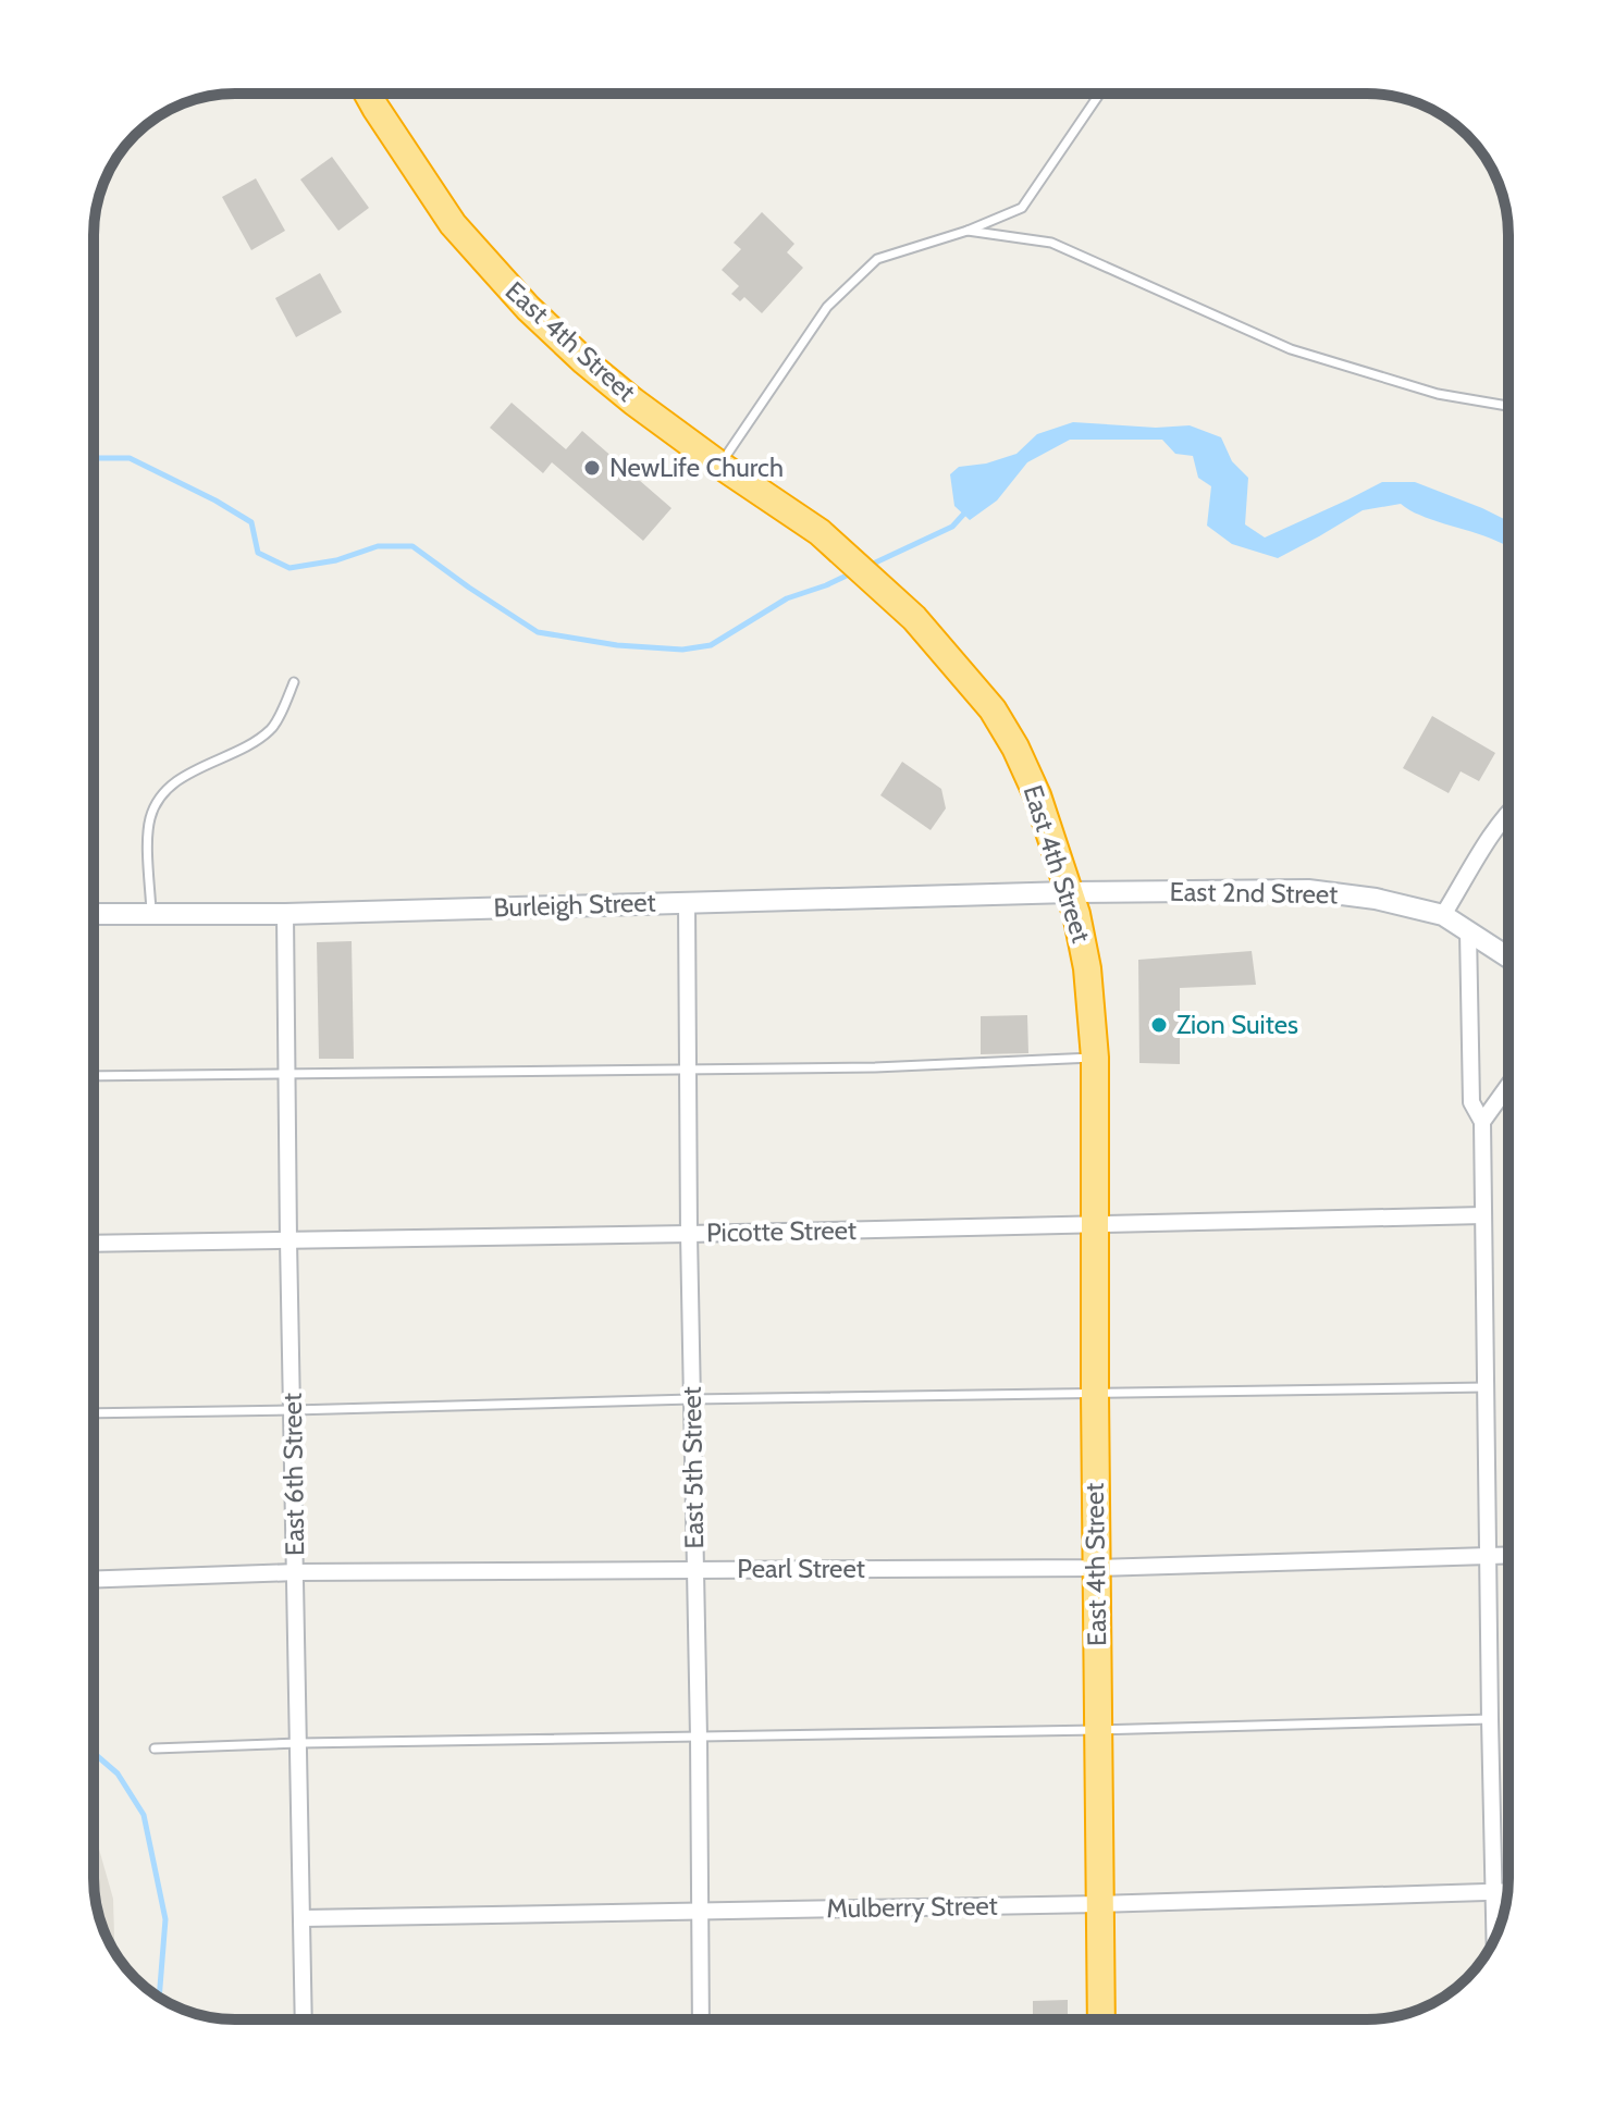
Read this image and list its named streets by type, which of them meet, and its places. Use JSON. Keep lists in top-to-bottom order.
{
  "streets": {
    "highway": ["East 4th Street"],
    "street": [
      "East 2nd Street",
      "Burleigh Street",
      "Picotte Street",
      "East 5th Street",
      "East 6th Street",
      "Pearl Street",
      "Mulberry Street"
    ]
  },
  "crossings": [
    ["East 4th Street", "East 2nd Street"],
    ["East 4th Street", "Burleigh Street"],
    ["East 4th Street", "Picotte Street"],
    ["East 4th Street", "Pearl Street"],
    ["East 4th Street", "Mulberry Street"],
    ["East 2nd Street", "Burleigh Street"],
    ["Burleigh Street", "East 5th Street"],
    ["Burleigh Street", "East 6th Street"],
    ["Picotte Street", "East 5th Street"],
    ["Picotte Street", "East 6th Street"],
    ["East 5th Street", "Pearl Street"],
    ["East 5th Street", "Mulberry Street"],
    ["East 6th Street", "Pearl Street"],
    ["East 6th Street", "Mulberry Street"]
  ],
  "places": ["NewLife Church", "Zion Suites"]
}
